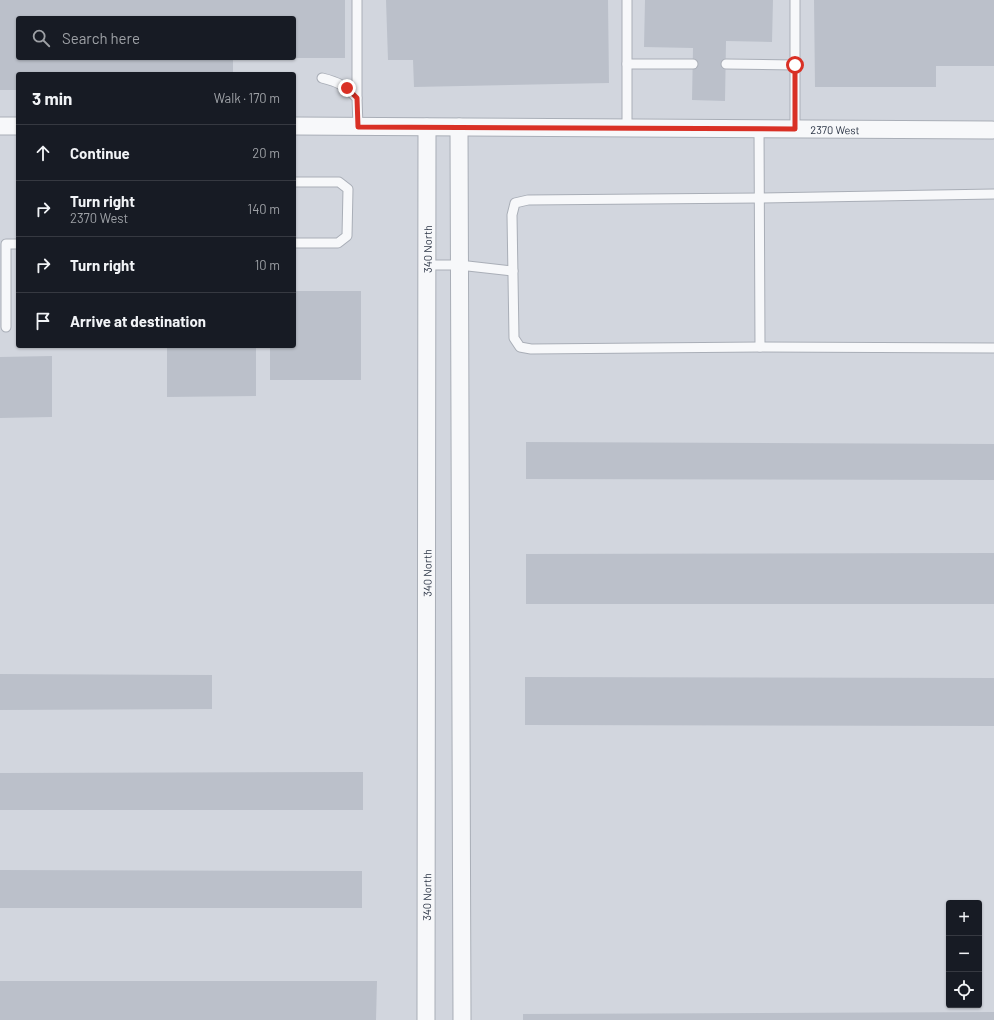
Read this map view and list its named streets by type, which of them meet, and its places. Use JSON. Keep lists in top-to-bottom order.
{
  "streets": {
    "street": ["2370 West", "340 North"]
  },
  "crossings": [
    ["2370 West", "340 North"]
  ],
  "page": {
    "search": "Search here",
    "heading": ["3 min", "Walk · 170 m"],
    "list": [
      ["Continue", "20 m"],
      ["Turn right", "2370 West", "140 m"],
      ["Turn right", "10 m"],
      "Arrive at destination"
    ],
    "map_buttons": ["+", "−"]
  }
}
